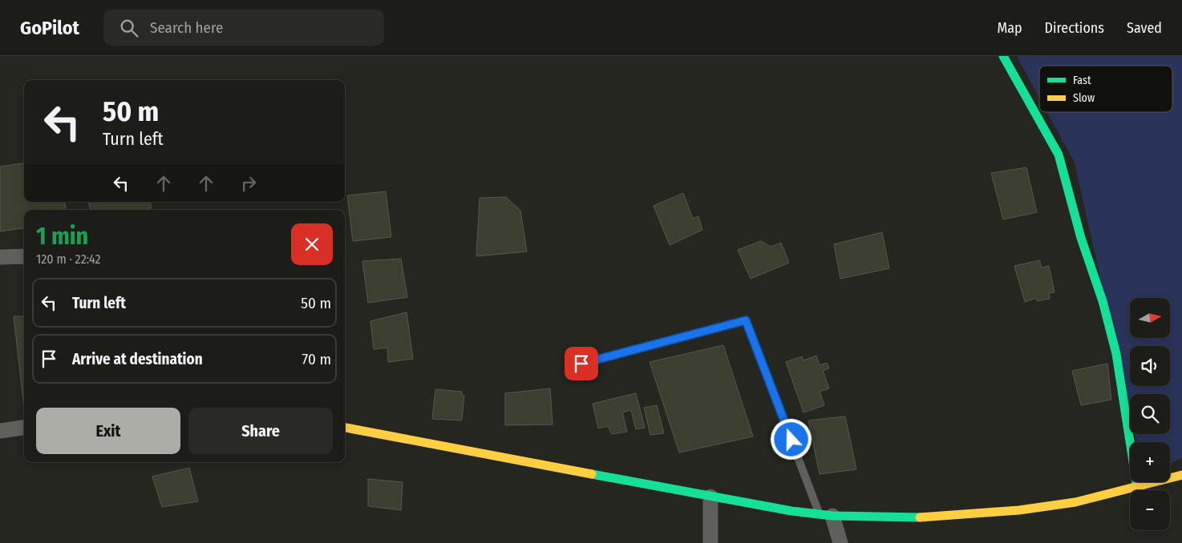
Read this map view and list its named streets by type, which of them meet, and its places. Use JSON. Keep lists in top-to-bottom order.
{
  "legend": ["Fast", "Slow"],
  "north": "right",
  "page": {
    "header": "GoPilot",
    "search": "Search here",
    "nav": ["Map", "Directions", "Saved"],
    "turn": ["50 m", "Turn left"],
    "heading": ["1 min", "120 m · 22:42"],
    "list": [
      {
        "name": "Turn left",
        "value": "50 m"
      },
      {
        "name": "Arrive at destination",
        "value": "70 m"
      }
    ],
    "map_buttons": ["+", "−"],
    "buttons": ["Exit", "Share"]
  }
}
